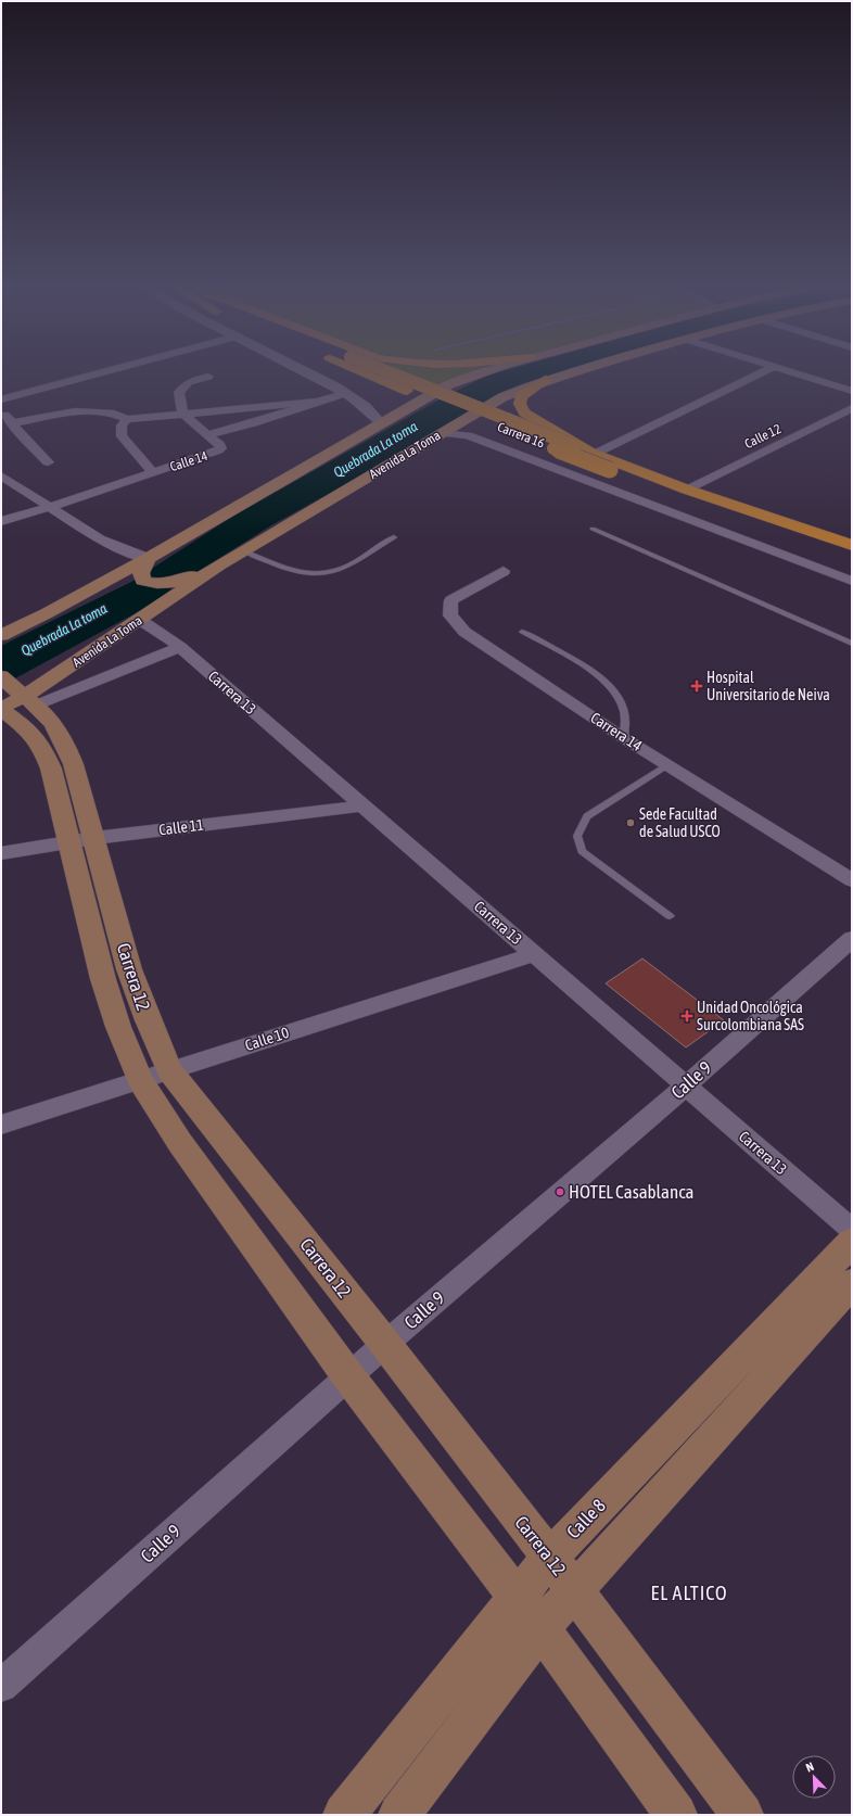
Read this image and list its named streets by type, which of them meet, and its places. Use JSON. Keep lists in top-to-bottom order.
{
  "streets": {
    "main road": [
      "Carrera 16",
      "Avenida La Toma",
      "Carrera 12",
      "Calle 8"
    ],
    "street": [
      "Calle 12",
      "Calle 14",
      "Carrera 13",
      "Carrera 14",
      "Calle 11",
      "Calle 10",
      "Calle 9"
    ]
  },
  "crossings": [
    ["Carrera 16", "Calle 12"],
    ["Avenida La Toma", "Carrera 13"],
    ["Avenida La Toma", "Carrera 12"],
    ["Carrera 13", "Calle 11"],
    ["Carrera 13", "Calle 10"],
    ["Carrera 13", "Calle 9"],
    ["Calle 11", "Carrera 12"],
    ["Carrera 12", "Calle 10"],
    ["Carrera 12", "Calle 9"],
    ["Carrera 12", "Calle 8"]
  ],
  "districts": ["EL ALTICO"],
  "water": ["Quebrada La toma"],
  "places": {
    "health": ["Hospital Universitario de Neiva", "Unidad Oncológica Surcolombiana SAS"],
    "other": ["Sede Facultad de Salud USCO", "HOTEL Casablanca"]
  },
  "north": "top left"
}
